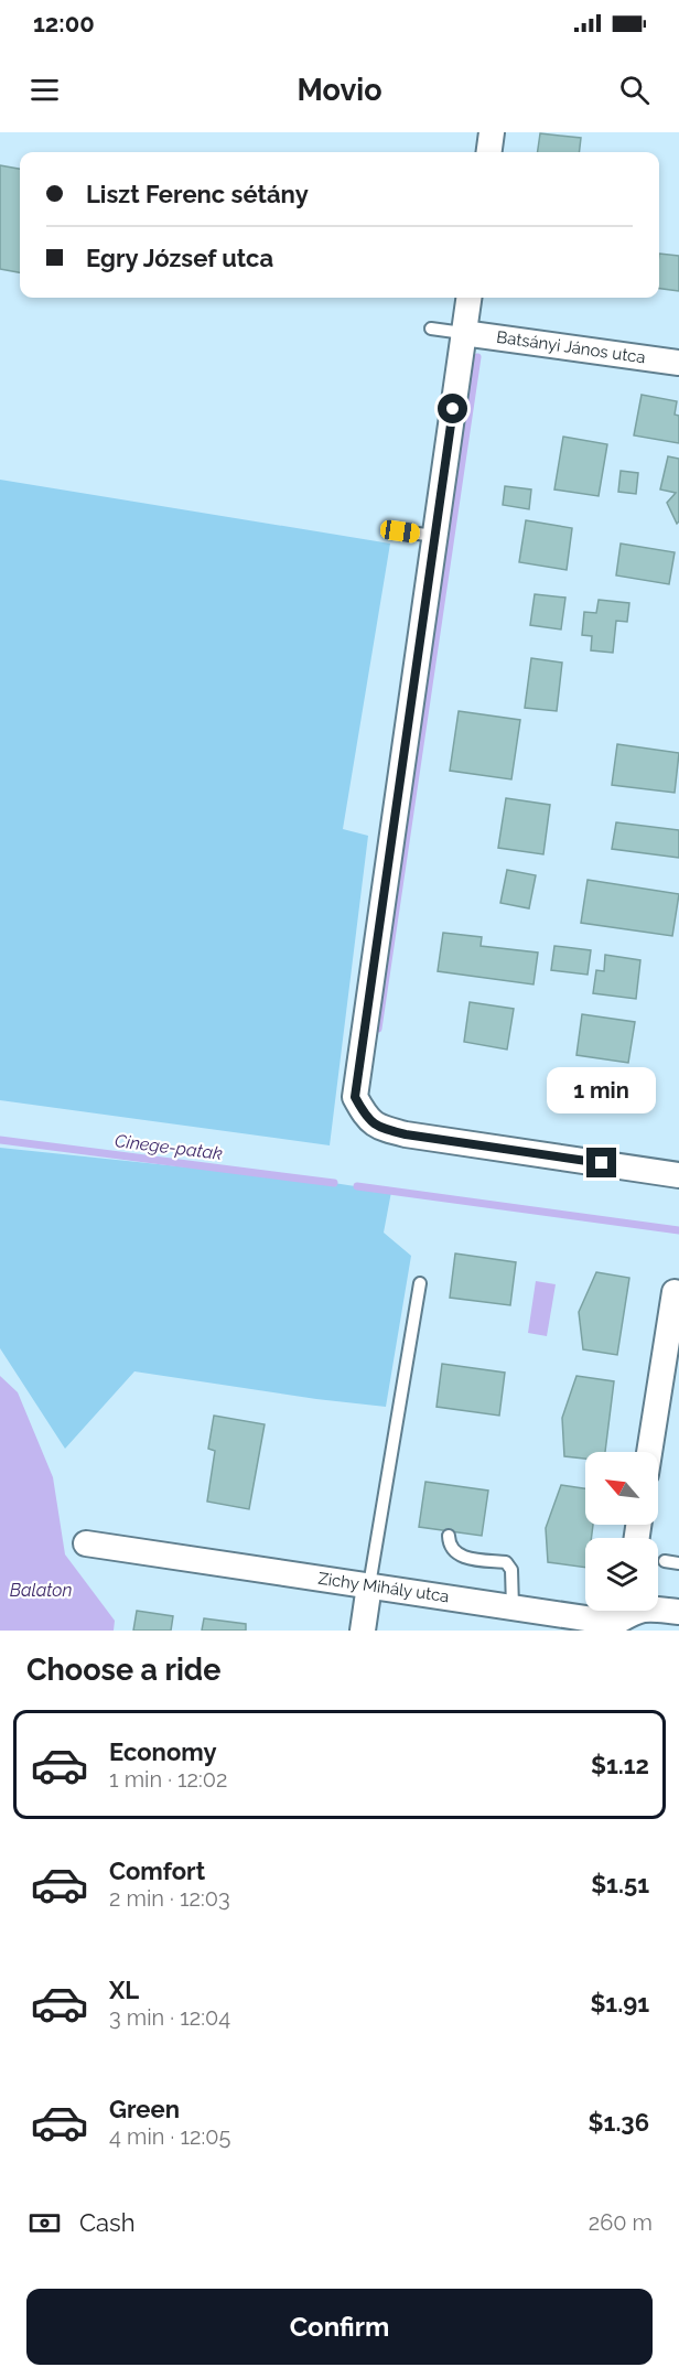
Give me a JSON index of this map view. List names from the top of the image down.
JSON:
{
  "streets": {
    "street": ["Batsányi János utca", "Zichy Mihály utca"]
  },
  "water": ["Cinege-patak", "Balaton"],
  "north": "top left",
  "page": {
    "status": "12:00",
    "header": "Movio",
    "banner": ["Liszt Ferenc sétány", "Egry József utca"],
    "bubble": "1 min",
    "heading": "Choose a ride",
    "list": [
      {
        "name": "Economy",
        "note": "1 min · 12:02",
        "value": "$1.12"
      },
      {
        "name": "Comfort",
        "note": "2 min · 12:03",
        "value": "$1.51"
      },
      {
        "name": "XL",
        "note": "3 min · 12:04",
        "value": "$1.91"
      },
      {
        "name": "Green",
        "note": "4 min · 12:05",
        "value": "$1.36"
      }
    ],
    "pay": ["Cash", "260 m"],
    "buttons": "Confirm"
  }
}
